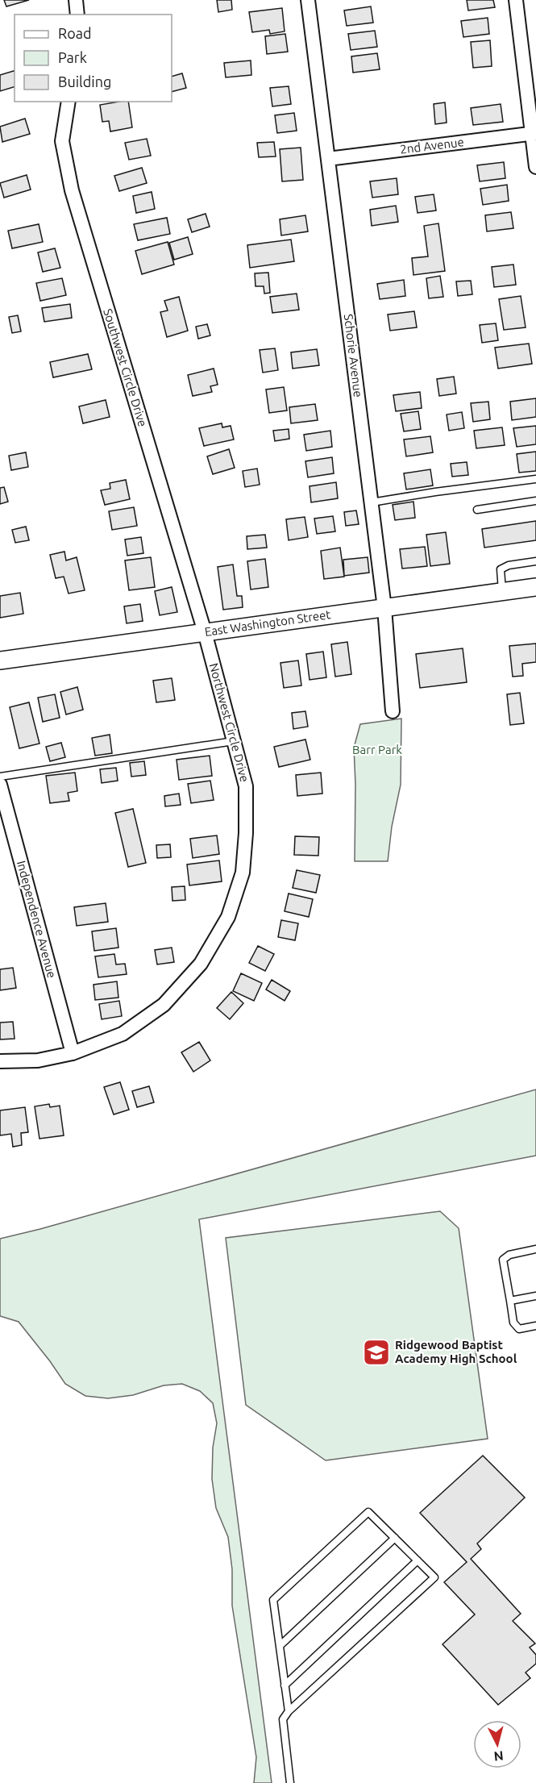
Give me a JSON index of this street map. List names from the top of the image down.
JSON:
{
  "streets": {
    "street": [
      "2nd Avenue",
      "Schorie Avenue",
      "Southwest Circle Drive",
      "East Washington Street",
      "Northwest Circle Drive",
      "Independence Avenue"
    ]
  },
  "crossings": [
    ["2nd Avenue", "Schorie Avenue"],
    ["Schorie Avenue", "East Washington Street"],
    ["Southwest Circle Drive", "East Washington Street"],
    ["Southwest Circle Drive", "Northwest Circle Drive"],
    ["East Washington Street", "Northwest Circle Drive"],
    ["Northwest Circle Drive", "Independence Avenue"]
  ],
  "parks": ["Barr Park"],
  "places": {
    "school or university": ["Ridgewood Baptist Academy High School"]
  },
  "legend": ["Road", "Park", "Building"],
  "north": "bottom"
}
